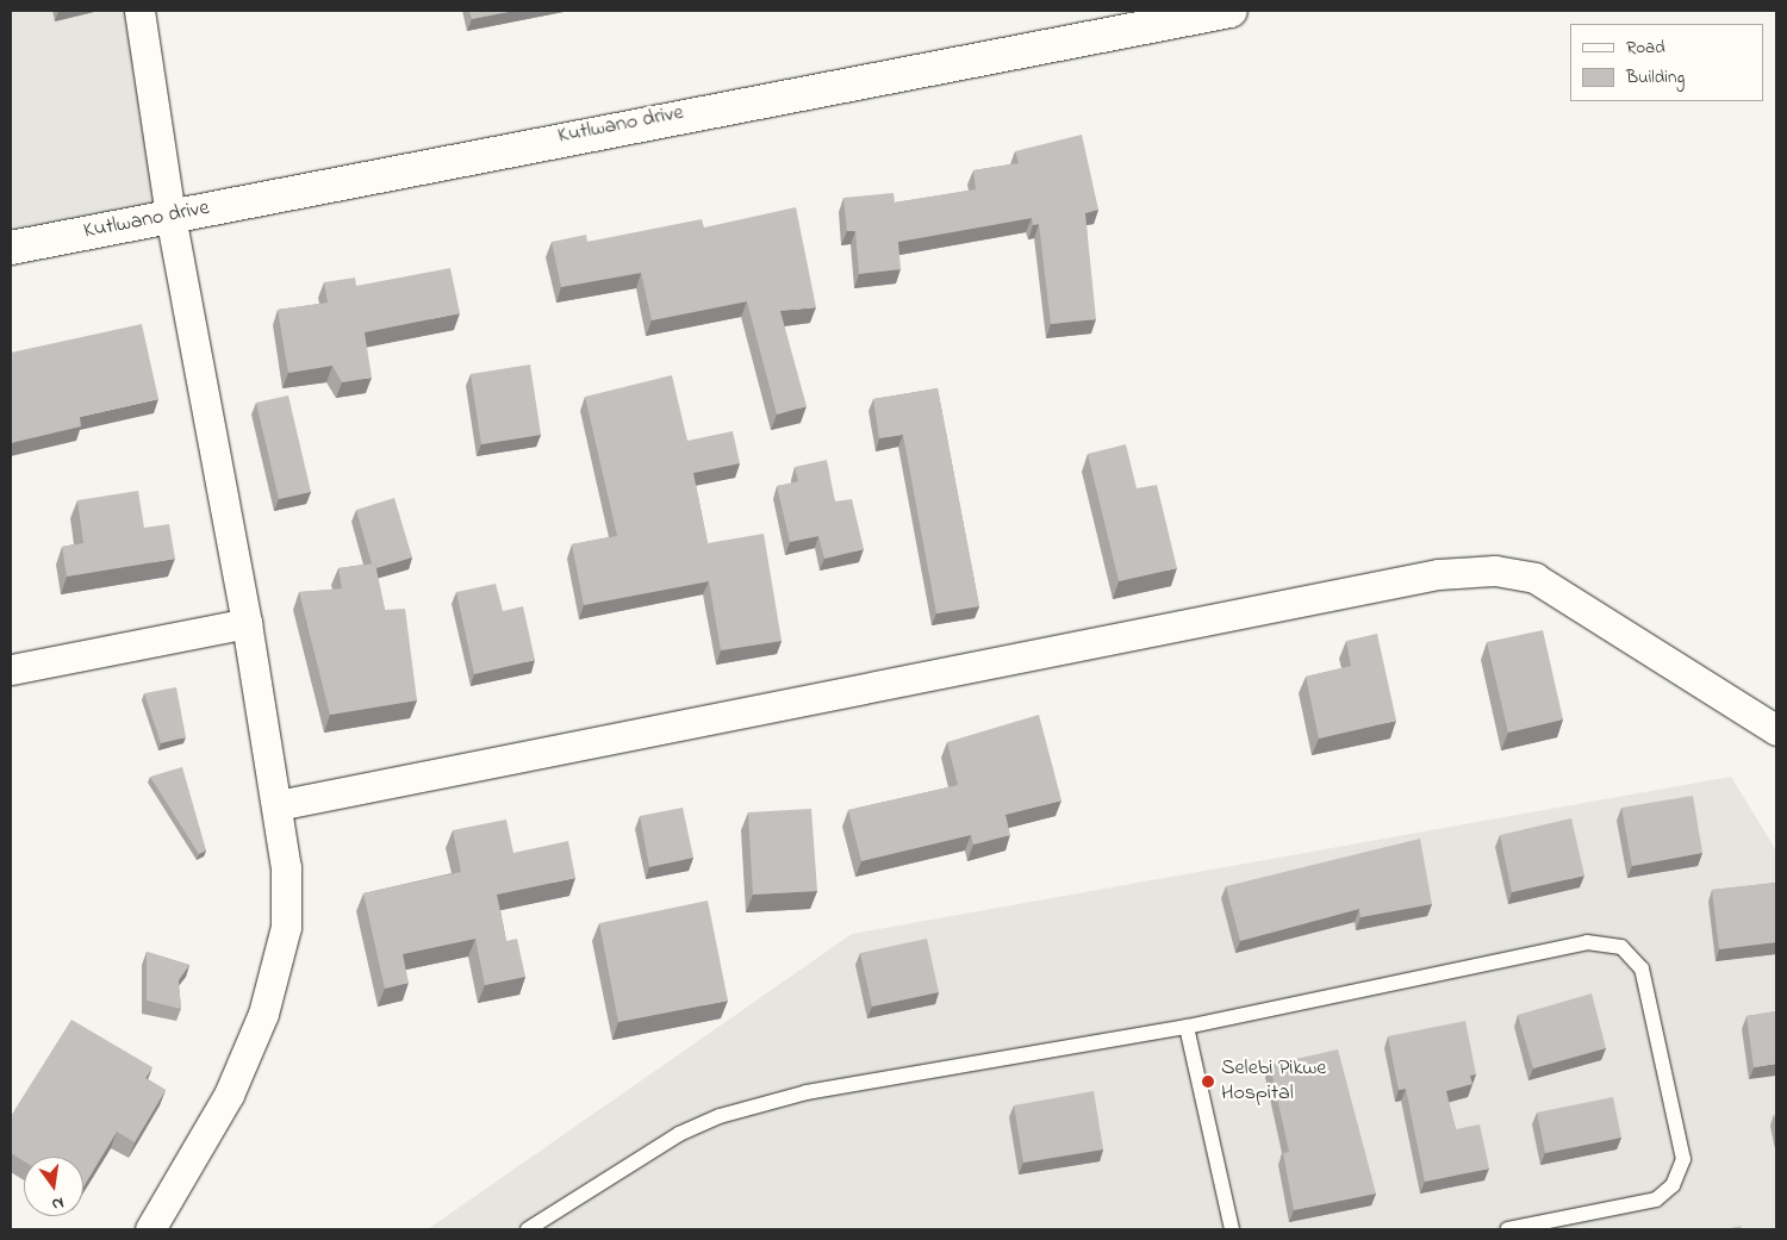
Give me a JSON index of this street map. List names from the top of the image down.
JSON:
{
  "streets": {
    "street": ["Kutlwano drive"]
  },
  "places": ["Selebi Pikwe Hospital"],
  "legend": ["Road", "Building"],
  "north": "bottom"
}
